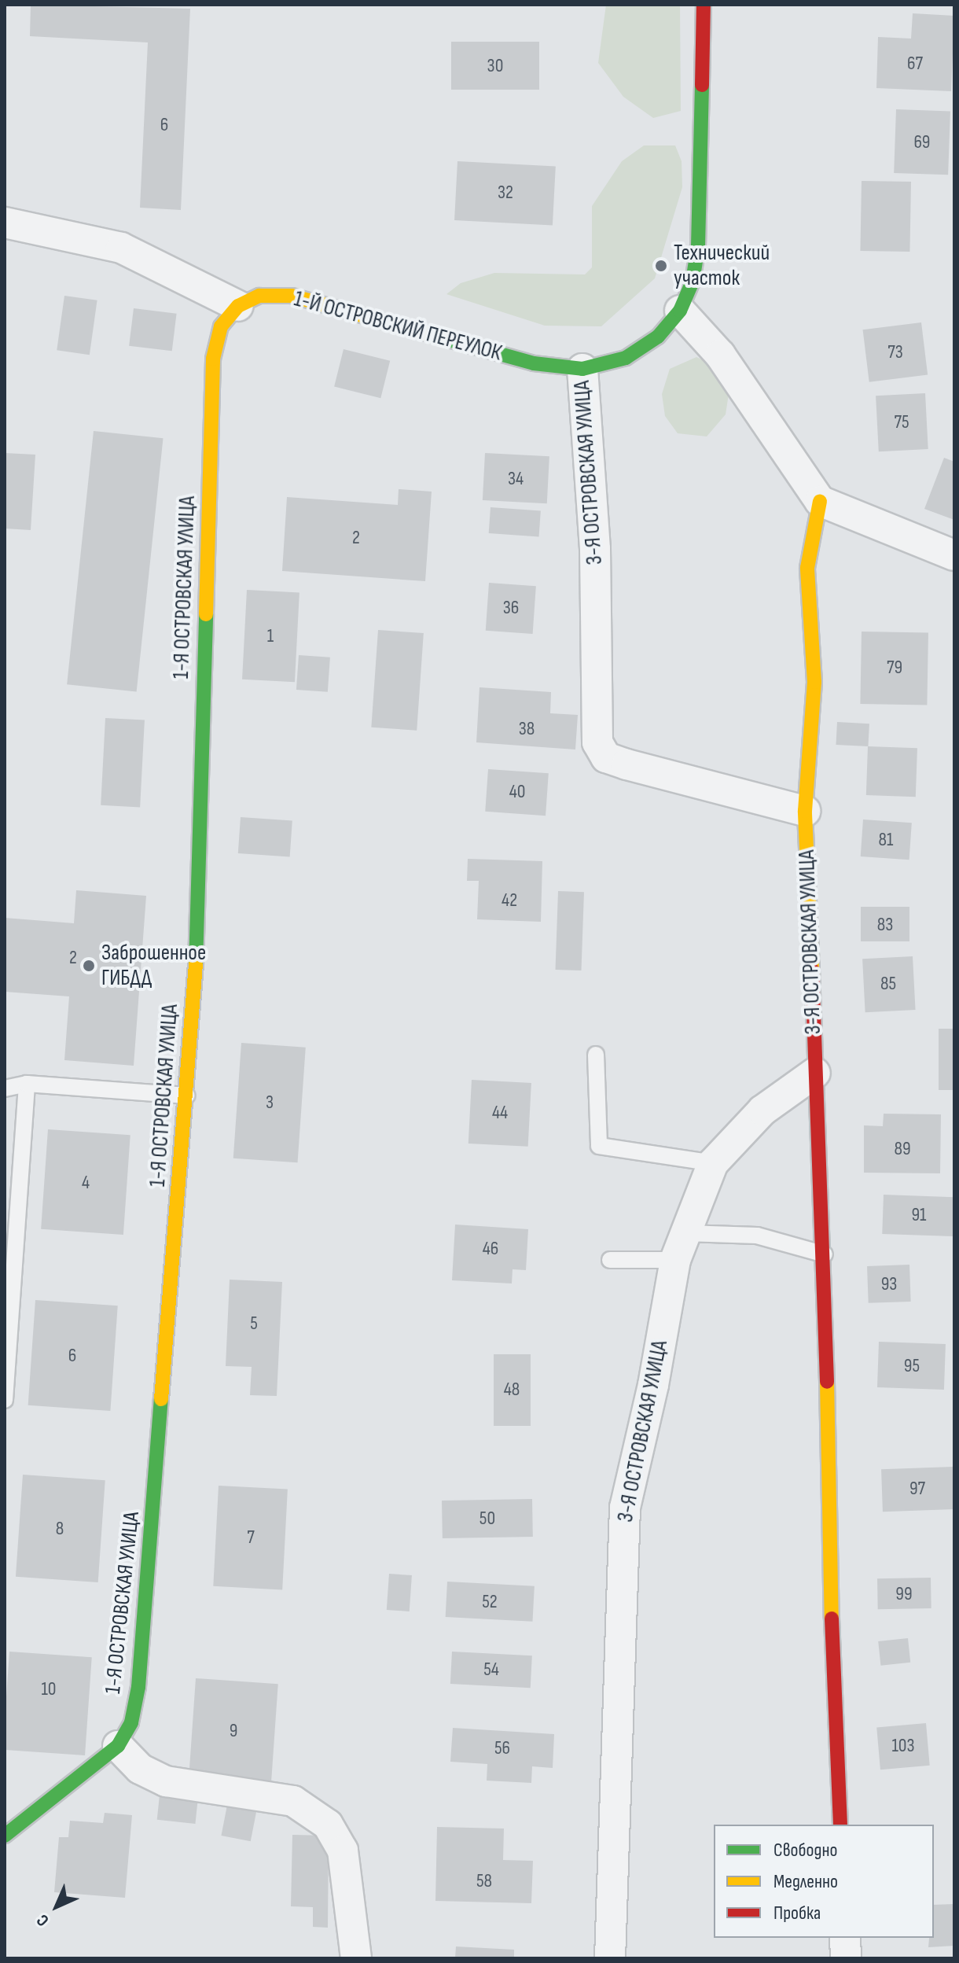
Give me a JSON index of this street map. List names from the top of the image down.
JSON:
{
  "streets": {
    "street": ["1-Й ОСТРОВСКИЙ ПЕРЕУЛОК", "3-Я ОСТРОВСКАЯ УЛИЦА", "1-Я ОСТРОВСКАЯ УЛИЦА"]
  },
  "crossings": [
    ["1-Й ОСТРОВСКИЙ ПЕРЕУЛОК", "3-Я ОСТРОВСКАЯ УЛИЦА"],
    ["1-Й ОСТРОВСКИЙ ПЕРЕУЛОК", "1-Я ОСТРОВСКАЯ УЛИЦА"]
  ],
  "places": ["Технический участок", "Заброшенное ГИБДД"],
  "house_numbers": [
    "67",
    "30",
    "6",
    "69",
    "32",
    "73",
    "75",
    "34",
    "2",
    "36",
    "1",
    "79",
    "38",
    "40",
    "81",
    "42",
    "83",
    "2",
    "85",
    "3",
    "44",
    "89",
    "4",
    "91",
    "46",
    "93",
    "5",
    "6",
    "95",
    "48",
    "97",
    "50",
    "8",
    "7",
    "99",
    "52",
    "54",
    "10",
    "9",
    "103",
    "56",
    "58"
  ],
  "legend": ["Свободно", "Медленно", "Пробка"],
  "north": "bottom left"
}
